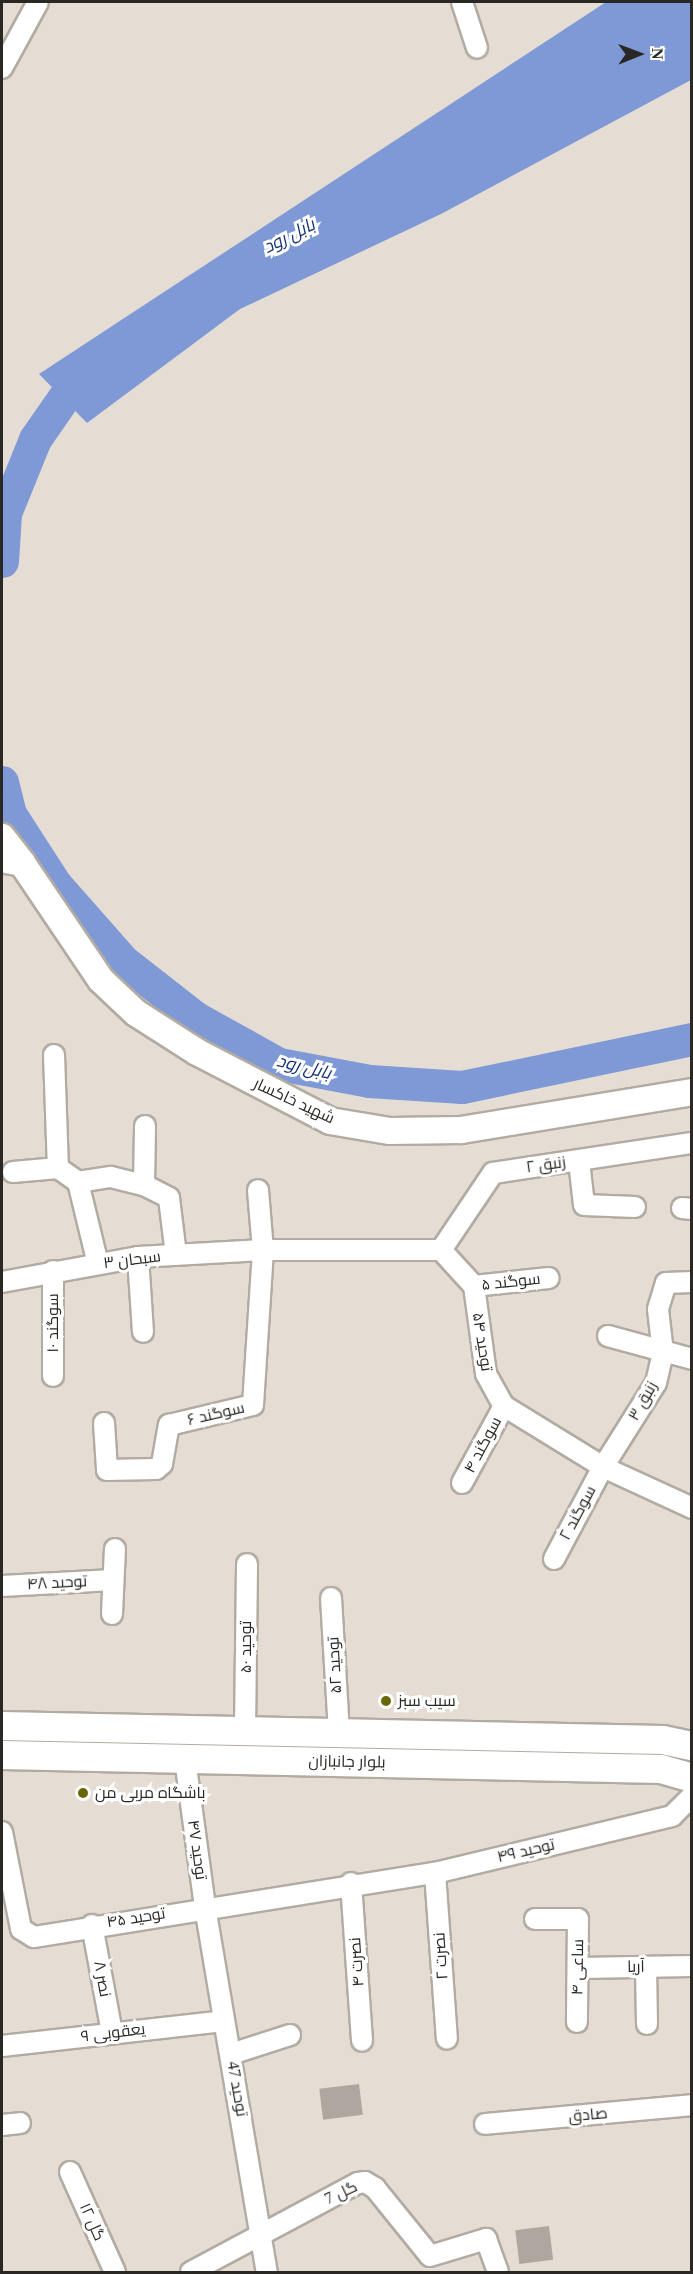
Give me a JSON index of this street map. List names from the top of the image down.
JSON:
{
  "streets": {
    "highway": ["بلوار جانبازان"],
    "main road": ["شهید خاکسار"],
    "street": [
      "زنبق ۲",
      "سبحان ۳",
      "سوگند ۵",
      "سوگند ۱۰",
      "توحید ۵۴",
      "زنبق ۳",
      "سوگند ۶",
      "سوگند ۴",
      "سوگند ۲",
      "توحید ۴۸",
      "توحید ۵۰",
      "توحید ۵۲",
      "توحید ۴۷",
      "توحید ۴۹",
      "توحید ۴۵",
      "نصرت ۲",
      "نصرت ۴",
      "ساعی ۴",
      "آریا",
      "نصر ۸",
      "یعقوبی ۹",
      "توحید 47",
      "صادق",
      "گل 7",
      "گل ۱۲"
    ]
  },
  "crossings": [
    ["سبحان ۳", "سوگند ۱۰"],
    ["سبحان ۳", "سوگند ۶"],
    ["سوگند ۵", "توحید ۵۴"],
    ["توحید ۵۴", "زنبق ۳"],
    ["توحید ۵۴", "سوگند ۴"],
    ["توحید ۵۴", "سوگند ۲"],
    ["زنبق ۳", "سوگند ۲"],
    ["توحید ۵۰", "بلوار جانبازان"],
    ["توحید ۵۲", "بلوار جانبازان"],
    ["بلوار جانبازان", "توحید ۴۷"],
    ["توحید ۴۷", "توحید ۴۵"],
    ["توحید ۴۷", "توحید 47"],
    ["توحید ۴۹", "توحید ۴۵"],
    ["توحید ۴۹", "نصرت ۲"],
    ["توحید ۴۹", "نصرت ۴"],
    ["توحید ۴۵", "نصرت ۴"],
    ["توحید ۴۵", "نصر ۸"],
    ["توحید ۴۵", "توحید 47"],
    ["ساعی ۴", "آریا"],
    ["نصر ۸", "یعقوبی ۹"],
    ["یعقوبی ۹", "توحید 47"],
    ["توحید 47", "گل 7"]
  ],
  "water": ["بابل رود"],
  "places": ["سیب سبز", "باشگاه مربی من"],
  "north": "right"
}
